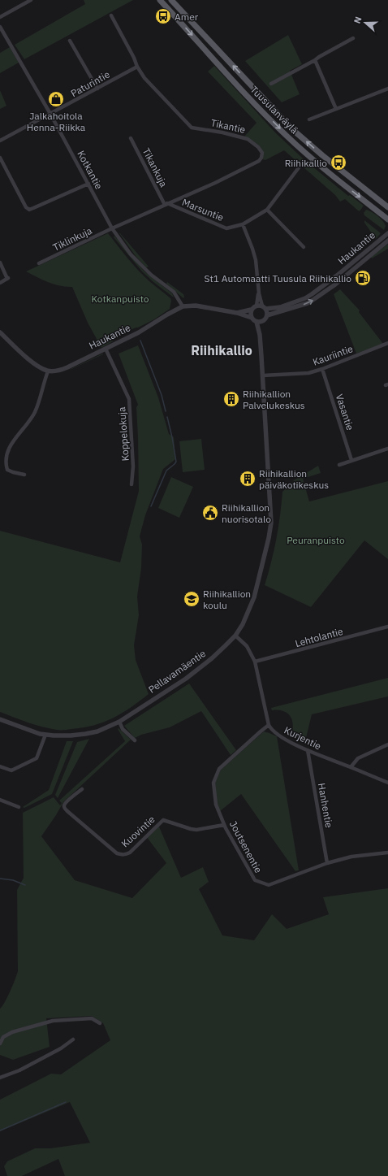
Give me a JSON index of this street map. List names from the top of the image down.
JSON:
{
  "streets": {
    "main road": ["Tuusulanväylä"],
    "street": [
      "Paturintie",
      "Tikantie",
      "Tikankuja",
      "Kotkantie",
      "Marsuntie",
      "Tiklinkuja",
      "Haukantie",
      "Kauriintie",
      "Vasantie",
      "Koppelokuja",
      "Lehtolantie",
      "Pellavamäentie",
      "Kurjentie",
      "Hanhentie",
      "Kuovintie",
      "Joutsenentie"
    ]
  },
  "crossings": [
    ["Paturintie", "Tikantie"],
    ["Paturintie", "Kotkantie"],
    ["Tikantie", "Tikankuja"],
    ["Tikantie", "Kotkantie"],
    ["Tikantie", "Marsuntie"],
    ["Tikantie", "Tiklinkuja"],
    ["Tikankuja", "Marsuntie"],
    ["Kotkantie", "Tiklinkuja"],
    ["Kotkantie", "Haukantie"],
    ["Haukantie", "Koppelokuja"],
    ["Haukantie", "Pellavamäentie"],
    ["Kauriintie", "Vasantie"],
    ["Kauriintie", "Pellavamäentie"],
    ["Kurjentie", "Hanhentie"],
    ["Kurjentie", "Joutsenentie"],
    ["Hanhentie", "Joutsenentie"],
    ["Kuovintie", "Joutsenentie"]
  ],
  "districts": ["Riihikallio"],
  "parks": ["Kotkanpuisto", "Peuranpuisto"],
  "places": {
    "bus stop": ["Amer", "Riihikallio"],
    "shop": ["Jalkahoitola Henna-Riikka"],
    "fuel station": ["St1 Automaatti Tuusula Riihikallio"],
    "building": ["Riihikallion Palvelukeskus", "Riihikallion päiväkotikeskus"],
    "public building": ["Riihikallion nuorisotalo"],
    "school or university": ["Riihikallion koulu"]
  },
  "north": "left"
}
